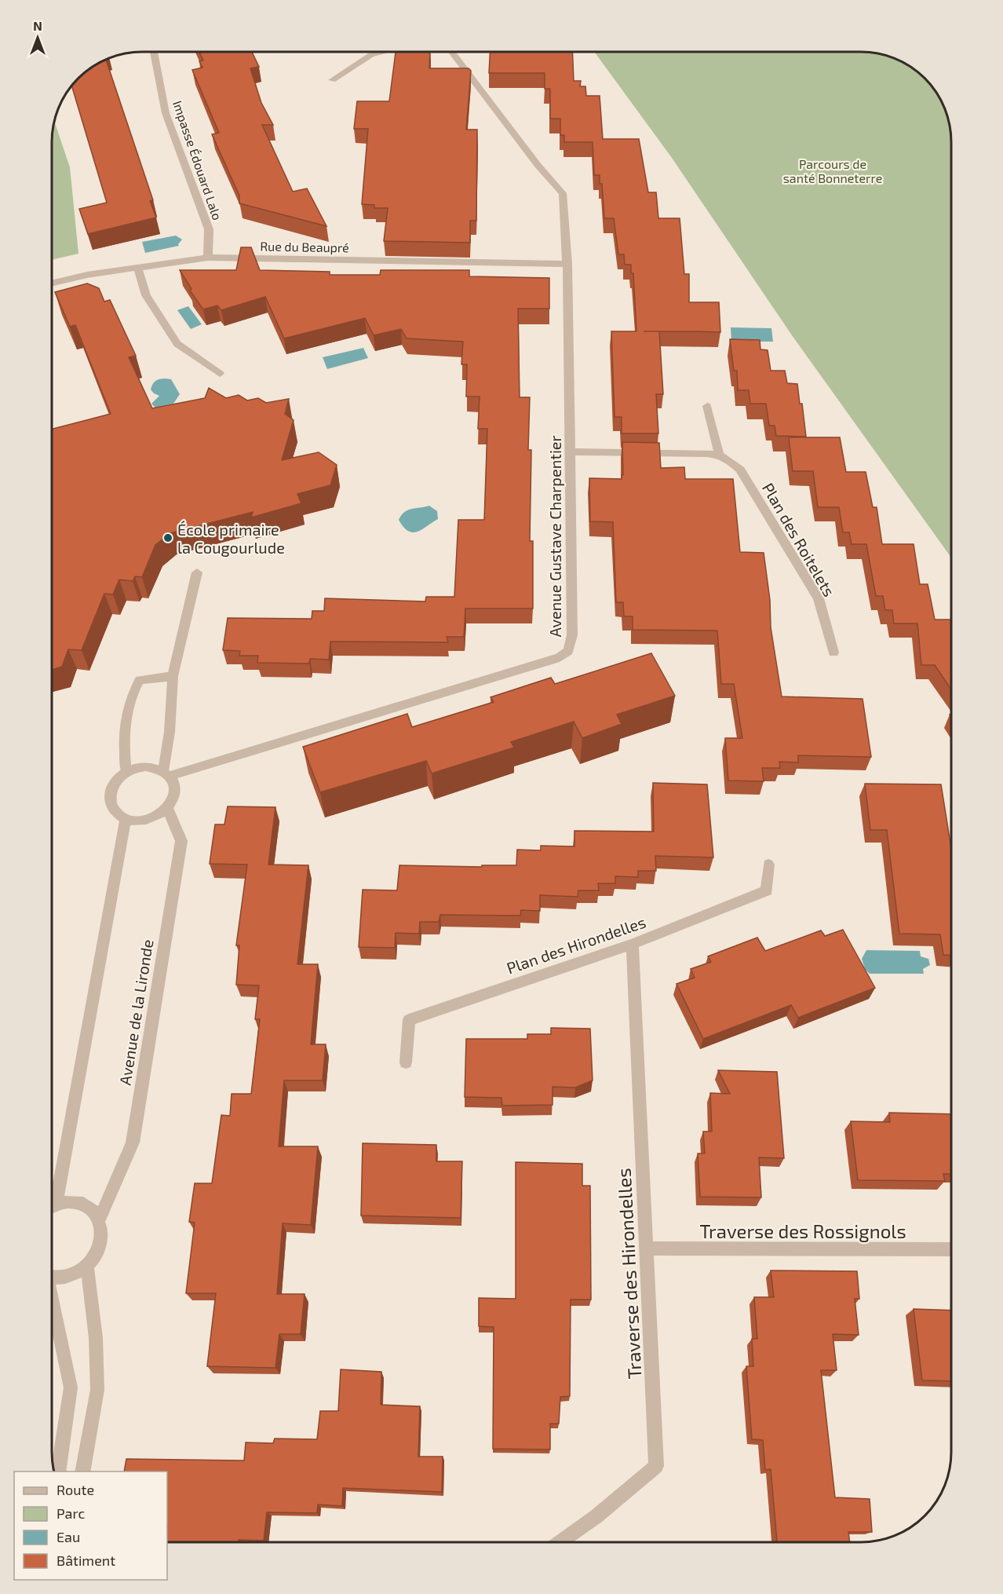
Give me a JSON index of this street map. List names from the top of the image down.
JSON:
{
  "streets": {
    "street": [
      "Impasse Édouard Lalo",
      "Rue du Beaupré",
      "Avenue Gustave Charpentier",
      "Plan des Roitelets",
      "Plan des Hirondelles",
      "Avenue de la Lironde",
      "Traverse des Rossignols",
      "Traverse des Hirondelles"
    ]
  },
  "crossings": [
    ["Impasse Édouard Lalo", "Rue du Beaupré"],
    ["Rue du Beaupré", "Avenue Gustave Charpentier"],
    ["Avenue Gustave Charpentier", "Avenue de la Lironde"],
    ["Plan des Hirondelles", "Traverse des Hirondelles"],
    ["Traverse des Rossignols", "Traverse des Hirondelles"]
  ],
  "parks": ["Parcours de santé Bonneterre"],
  "places": ["École primaire la Cougourlude"],
  "legend": [
    "Route",
    "Parc",
    "Eau",
    "Bâtiment"
  ],
  "north": "top"
}
